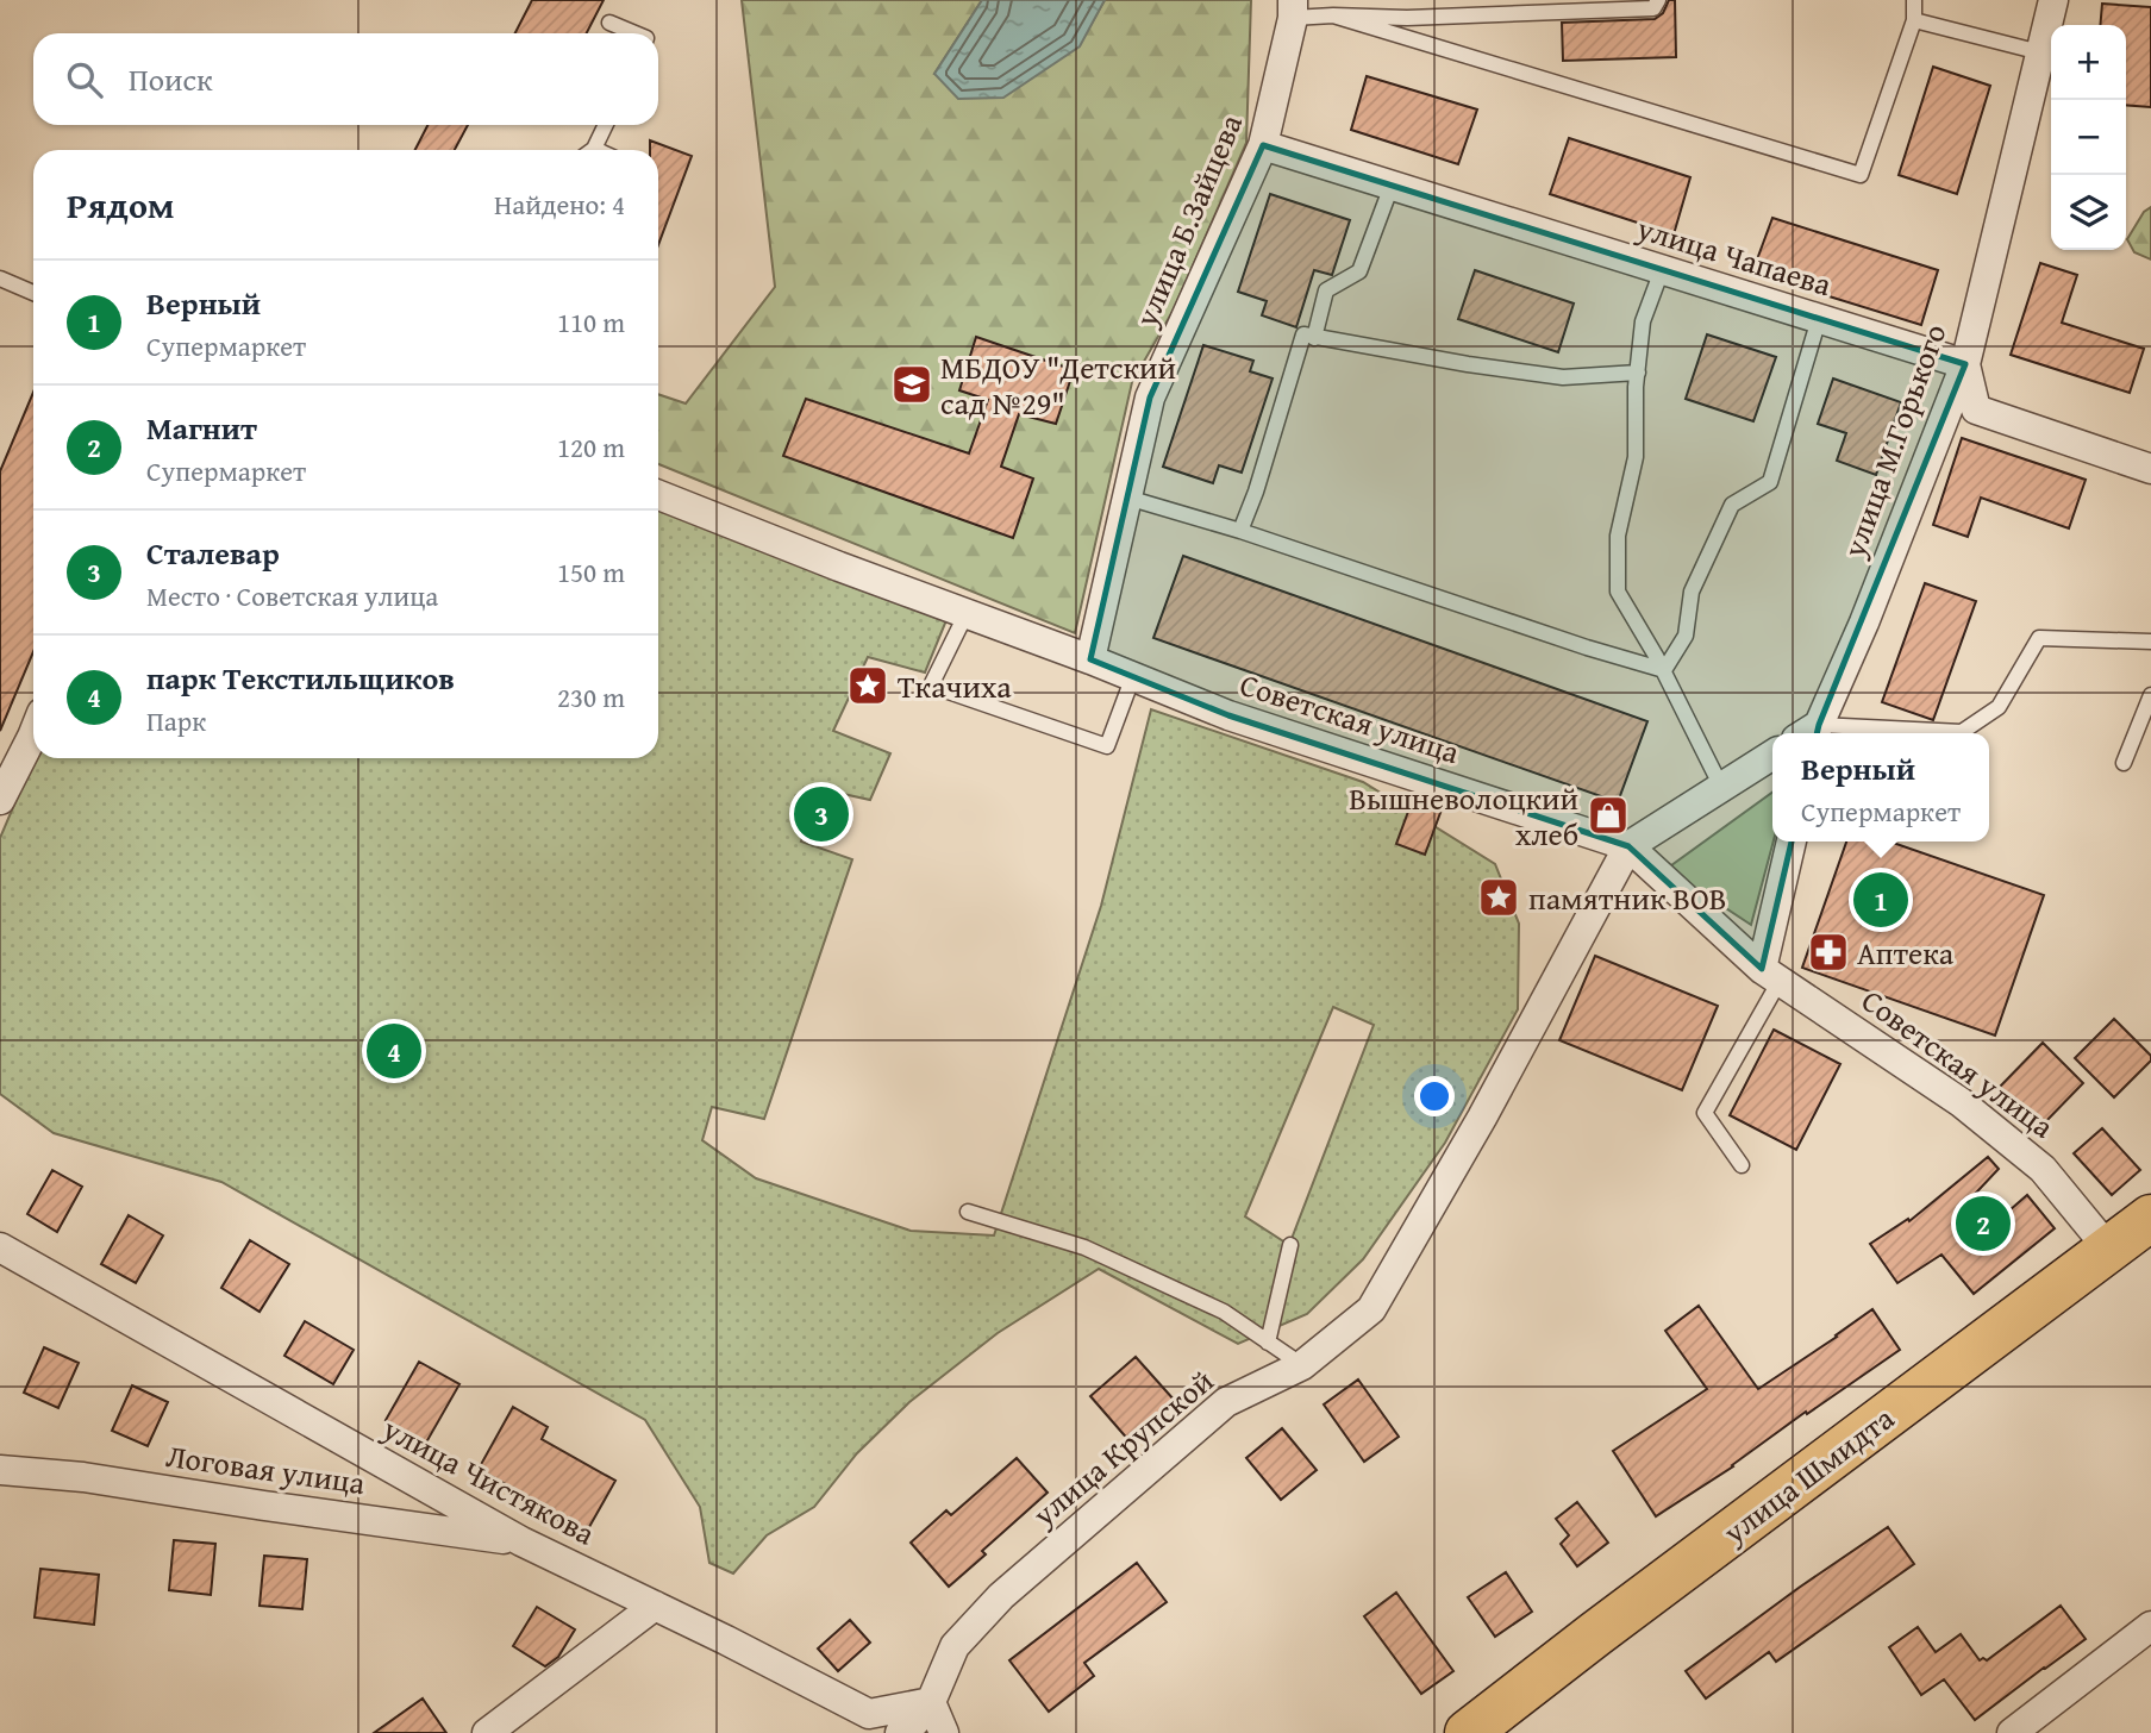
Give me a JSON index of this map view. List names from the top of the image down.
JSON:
{
  "streets": {
    "main road": ["улица Шмидта"],
    "street": [
      "улица Б.Зайцева",
      "улица Чапаева",
      "улица М.Горького",
      "Советская улица",
      "улица Крупской",
      "Логовая улица",
      "улица Чистякова"
    ]
  },
  "crossings": [
    ["улица Б.Зайцева", "улица Чапаева"],
    ["улица Б.Зайцева", "Советская улица"],
    ["улица Чапаева", "улица М.Горького"],
    ["Советская улица", "улица Крупской"],
    ["Советская улица", "улица Шмидта"],
    ["улица Крупской", "улица Чистякова"],
    ["Логовая улица", "улица Чистякова"]
  ],
  "places": {
    "school or university": ["МБДОУ \"Детский сад №29\""],
    "place": ["Ткачиха", "памятник ВОВ"],
    "shop": ["Вышневолоцкий хлеб"],
    "pharmacy": ["Аптека"]
  },
  "page": {
    "map_buttons": ["+", "−"],
    "search": "Поиск",
    "heading": ["Рядом", "Найдено: 4"],
    "list": [
      {
        "mark": "1",
        "name": "Верный",
        "note": "Супермаркет",
        "value": "110 m"
      },
      {
        "mark": "2",
        "name": "Магнит",
        "note": "Супермаркет",
        "value": "120 m"
      },
      {
        "mark": "3",
        "name": "Сталевар",
        "note": "Место · Советская улица",
        "value": "150 m"
      },
      {
        "mark": "4",
        "name": "парк Текстильщиков",
        "note": "Парк",
        "value": "230 m"
      }
    ],
    "popup": ["Верный", "Супермаркет"],
    "pins": [
      "3",
      "1",
      "4",
      "2"
    ]
  }
}
